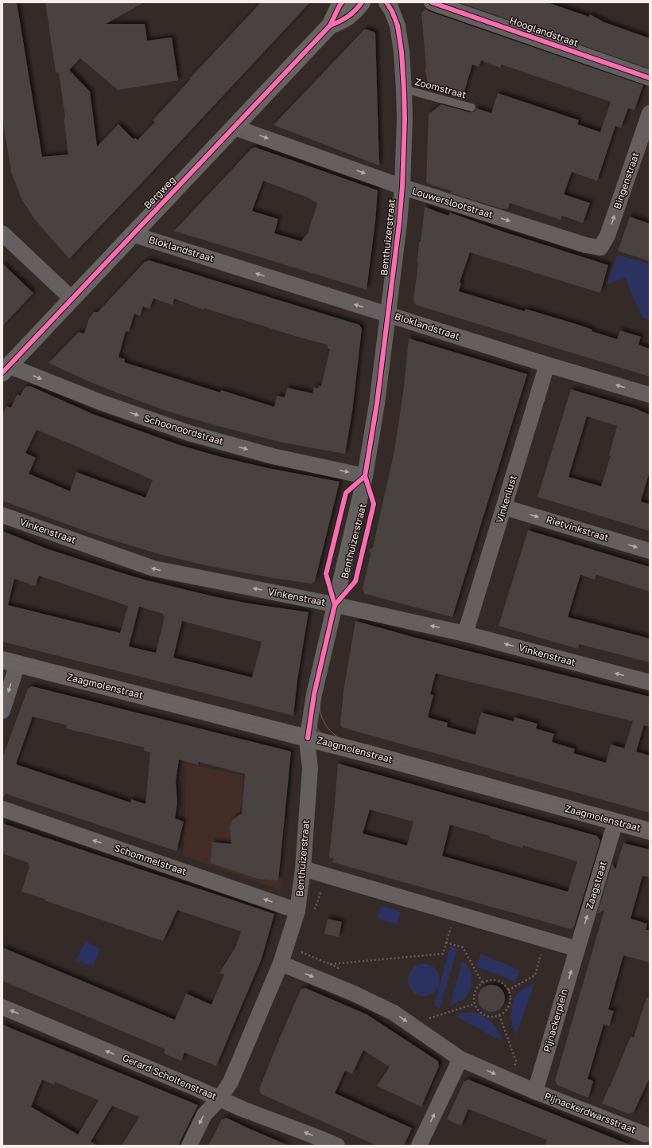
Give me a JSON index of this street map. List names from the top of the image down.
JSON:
{
  "streets": {
    "street": [
      "Hooglandstraat",
      "Bingenstraat",
      "Bergweg",
      "Louwerslootstraat",
      "Benthuizerstraat",
      "Bloklandstraat",
      "Schoonoordstraat",
      "Vinkenlust",
      "Rietvinkstraat",
      "Vinkenstraat",
      "Zaagmolenstraat",
      "Schommelstraat",
      "Zaagstraat",
      "Pijnackerplein",
      "Gerard Scholtenstraat",
      "Pijnackerdwarsstraat"
    ],
    "lane": ["Zoomstraat"]
  },
  "crossings": [
    ["Zoomstraat", "Benthuizerstraat"],
    ["Bingenstraat", "Louwerslootstraat"],
    ["Bergweg", "Louwerslootstraat"],
    ["Bergweg", "Bloklandstraat"],
    ["Bergweg", "Schoonoordstraat"],
    ["Louwerslootstraat", "Benthuizerstraat"],
    ["Benthuizerstraat", "Bloklandstraat"],
    ["Benthuizerstraat", "Schoonoordstraat"],
    ["Benthuizerstraat", "Vinkenstraat"],
    ["Benthuizerstraat", "Zaagmolenstraat"],
    ["Benthuizerstraat", "Schommelstraat"],
    ["Benthuizerstraat", "Gerard Scholtenstraat"],
    ["Bloklandstraat", "Vinkenlust"],
    ["Vinkenlust", "Rietvinkstraat"],
    ["Vinkenlust", "Vinkenstraat"],
    ["Zaagmolenstraat", "Zaagstraat"],
    ["Zaagstraat", "Pijnackerplein"],
    ["Pijnackerplein", "Pijnackerdwarsstraat"]
  ],
  "one_way": [
    "Bingenstraat",
    "Louwerslootstraat",
    "Bloklandstraat",
    "Schoonoordstraat",
    "Rietvinkstraat",
    "Vinkenstraat",
    "Schommelstraat",
    "Zaagstraat",
    "Pijnackerplein",
    "Gerard Scholtenstraat"
  ]
}
